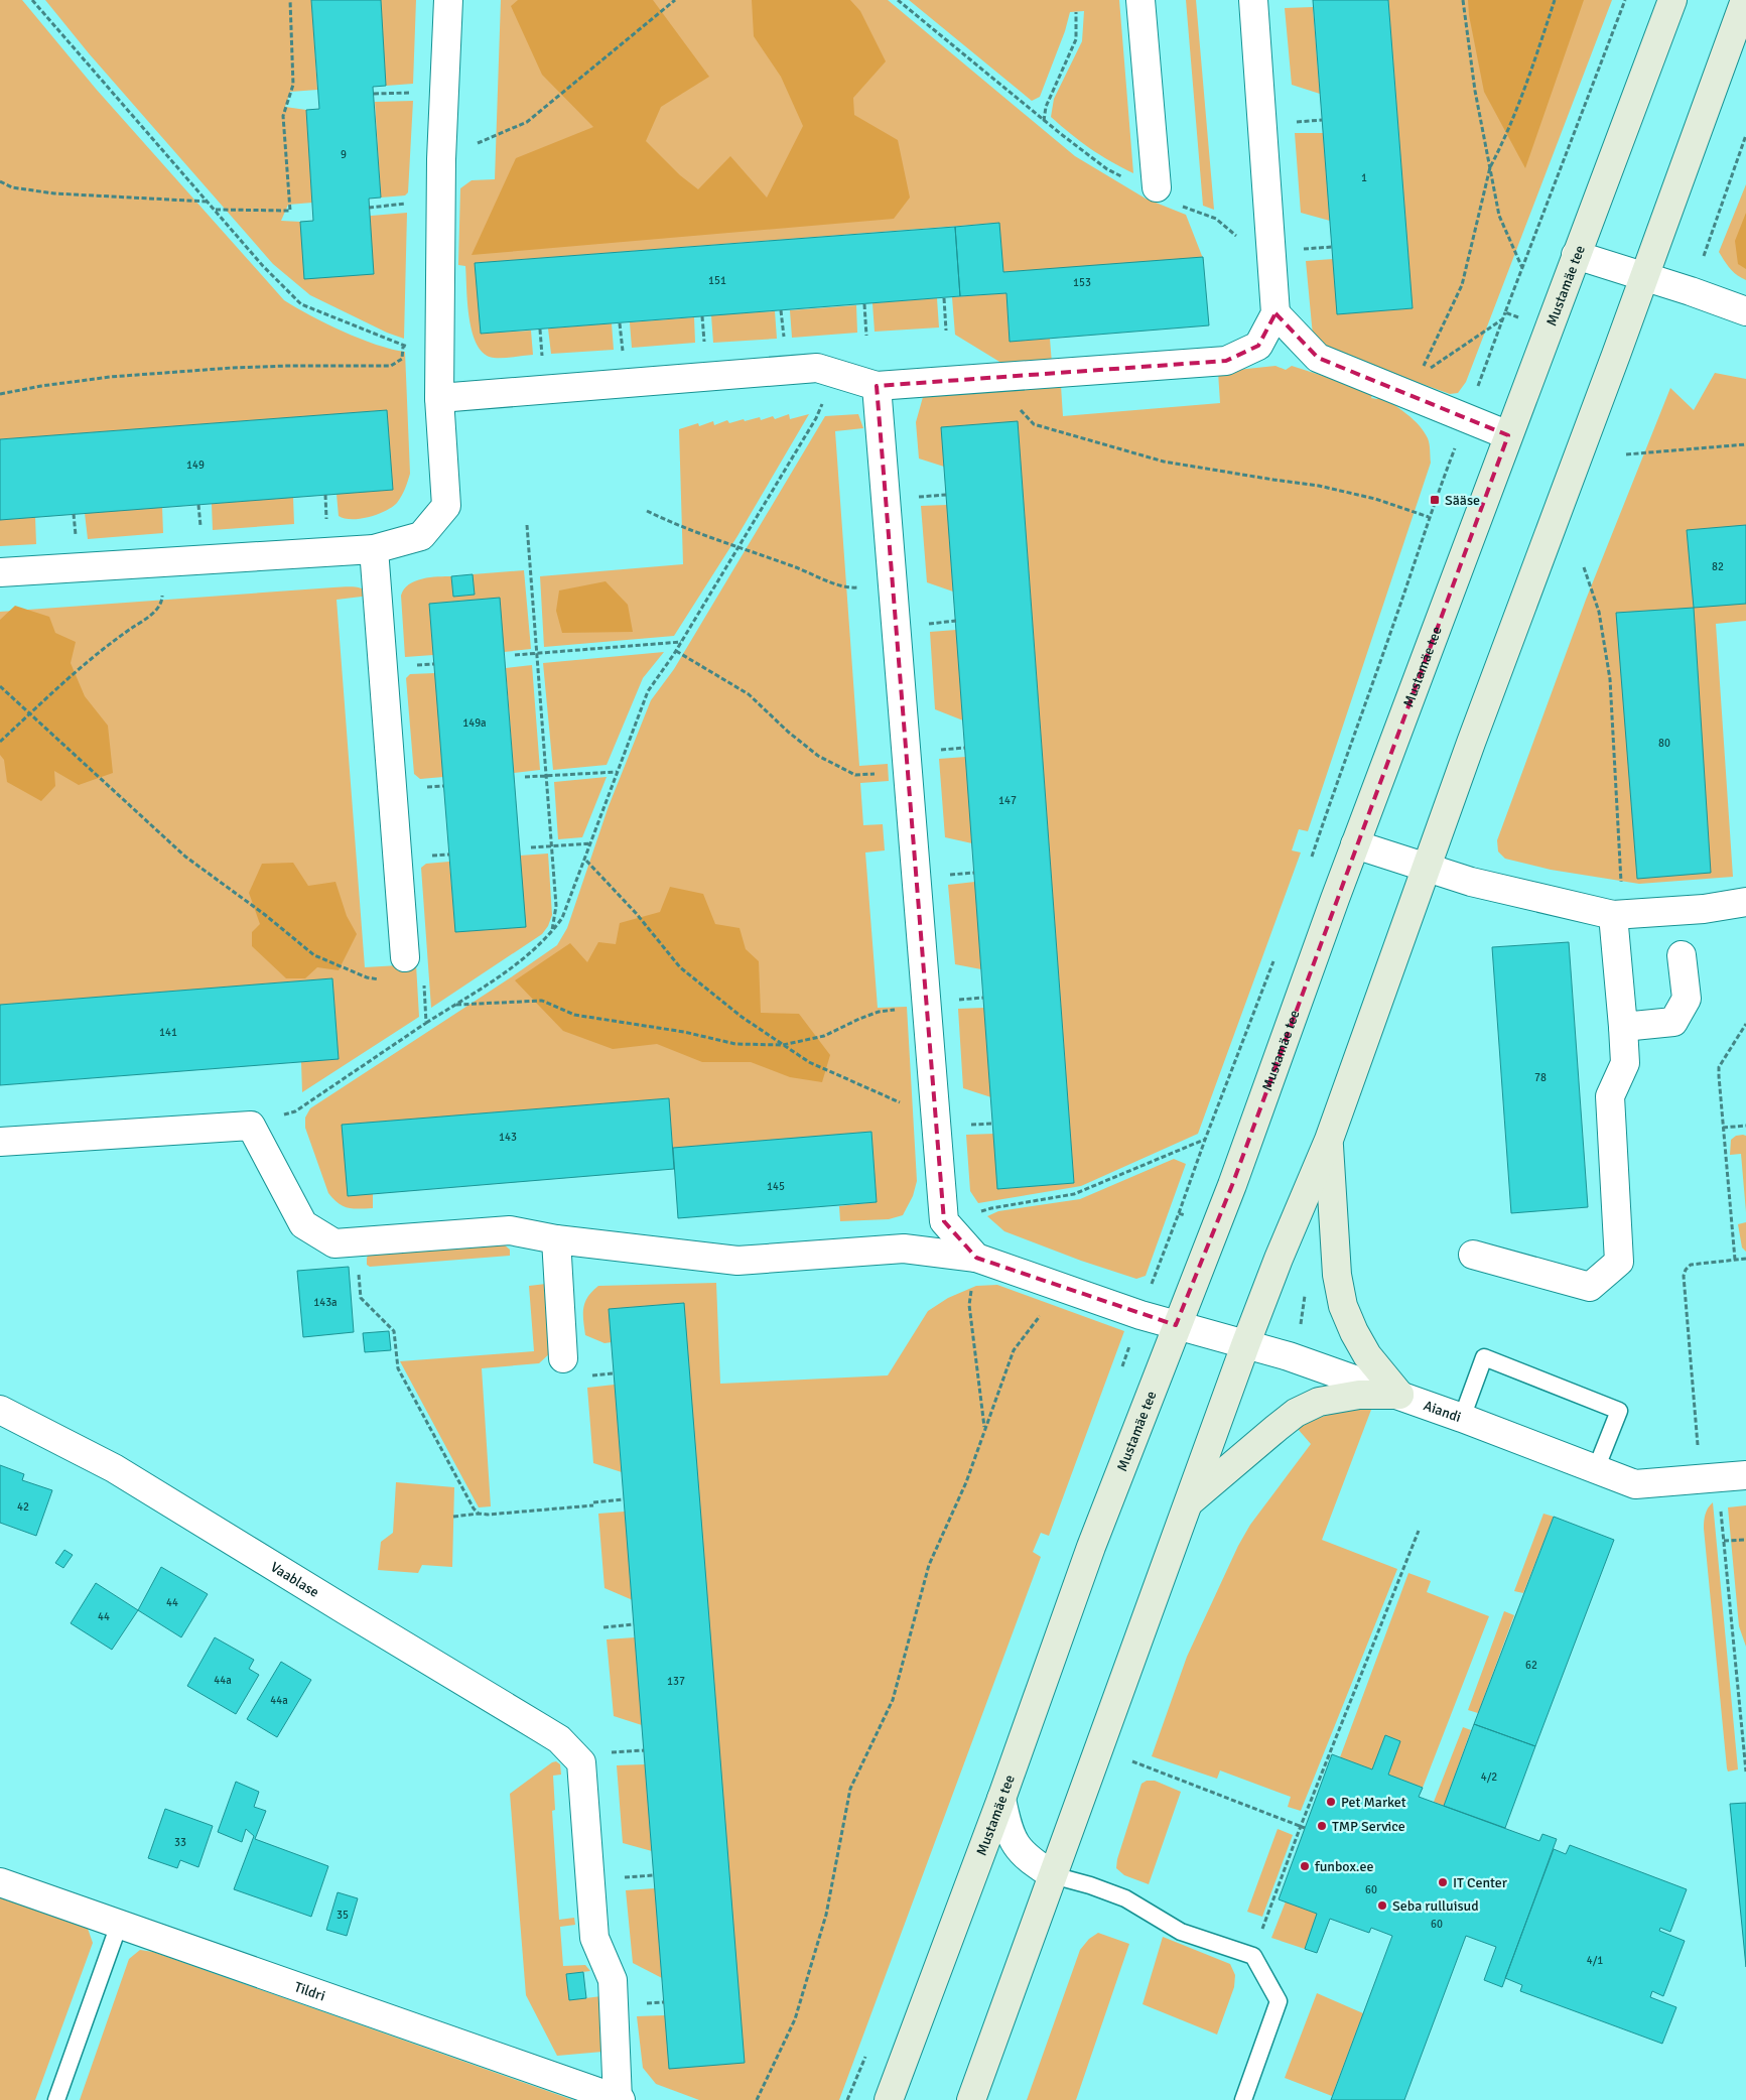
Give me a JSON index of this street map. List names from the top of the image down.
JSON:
{
  "streets": {
    "main road": ["Mustamäe tee"],
    "street": ["Aiandi", "Vaablase", "Tildri"]
  },
  "crossings": [
    ["Mustamäe tee", "Aiandi"],
    ["Vaablase", "Tildri"]
  ],
  "places": {
    "transit": ["Sääse"],
    "other": [
      "Pet Market",
      "TMP Service",
      "funbox.ee",
      "IT Center",
      "Seba rulluisud"
    ]
  },
  "house_numbers": [
    "9",
    "1",
    "151",
    "153",
    "149",
    "82",
    "149a",
    "80",
    "147",
    "141",
    "78",
    "143",
    "145",
    "143a",
    "42",
    "44",
    "44",
    "62",
    "44a",
    "137",
    "44a",
    "4/2",
    "33",
    "60",
    "35",
    "60",
    "4/1"
  ]
}
